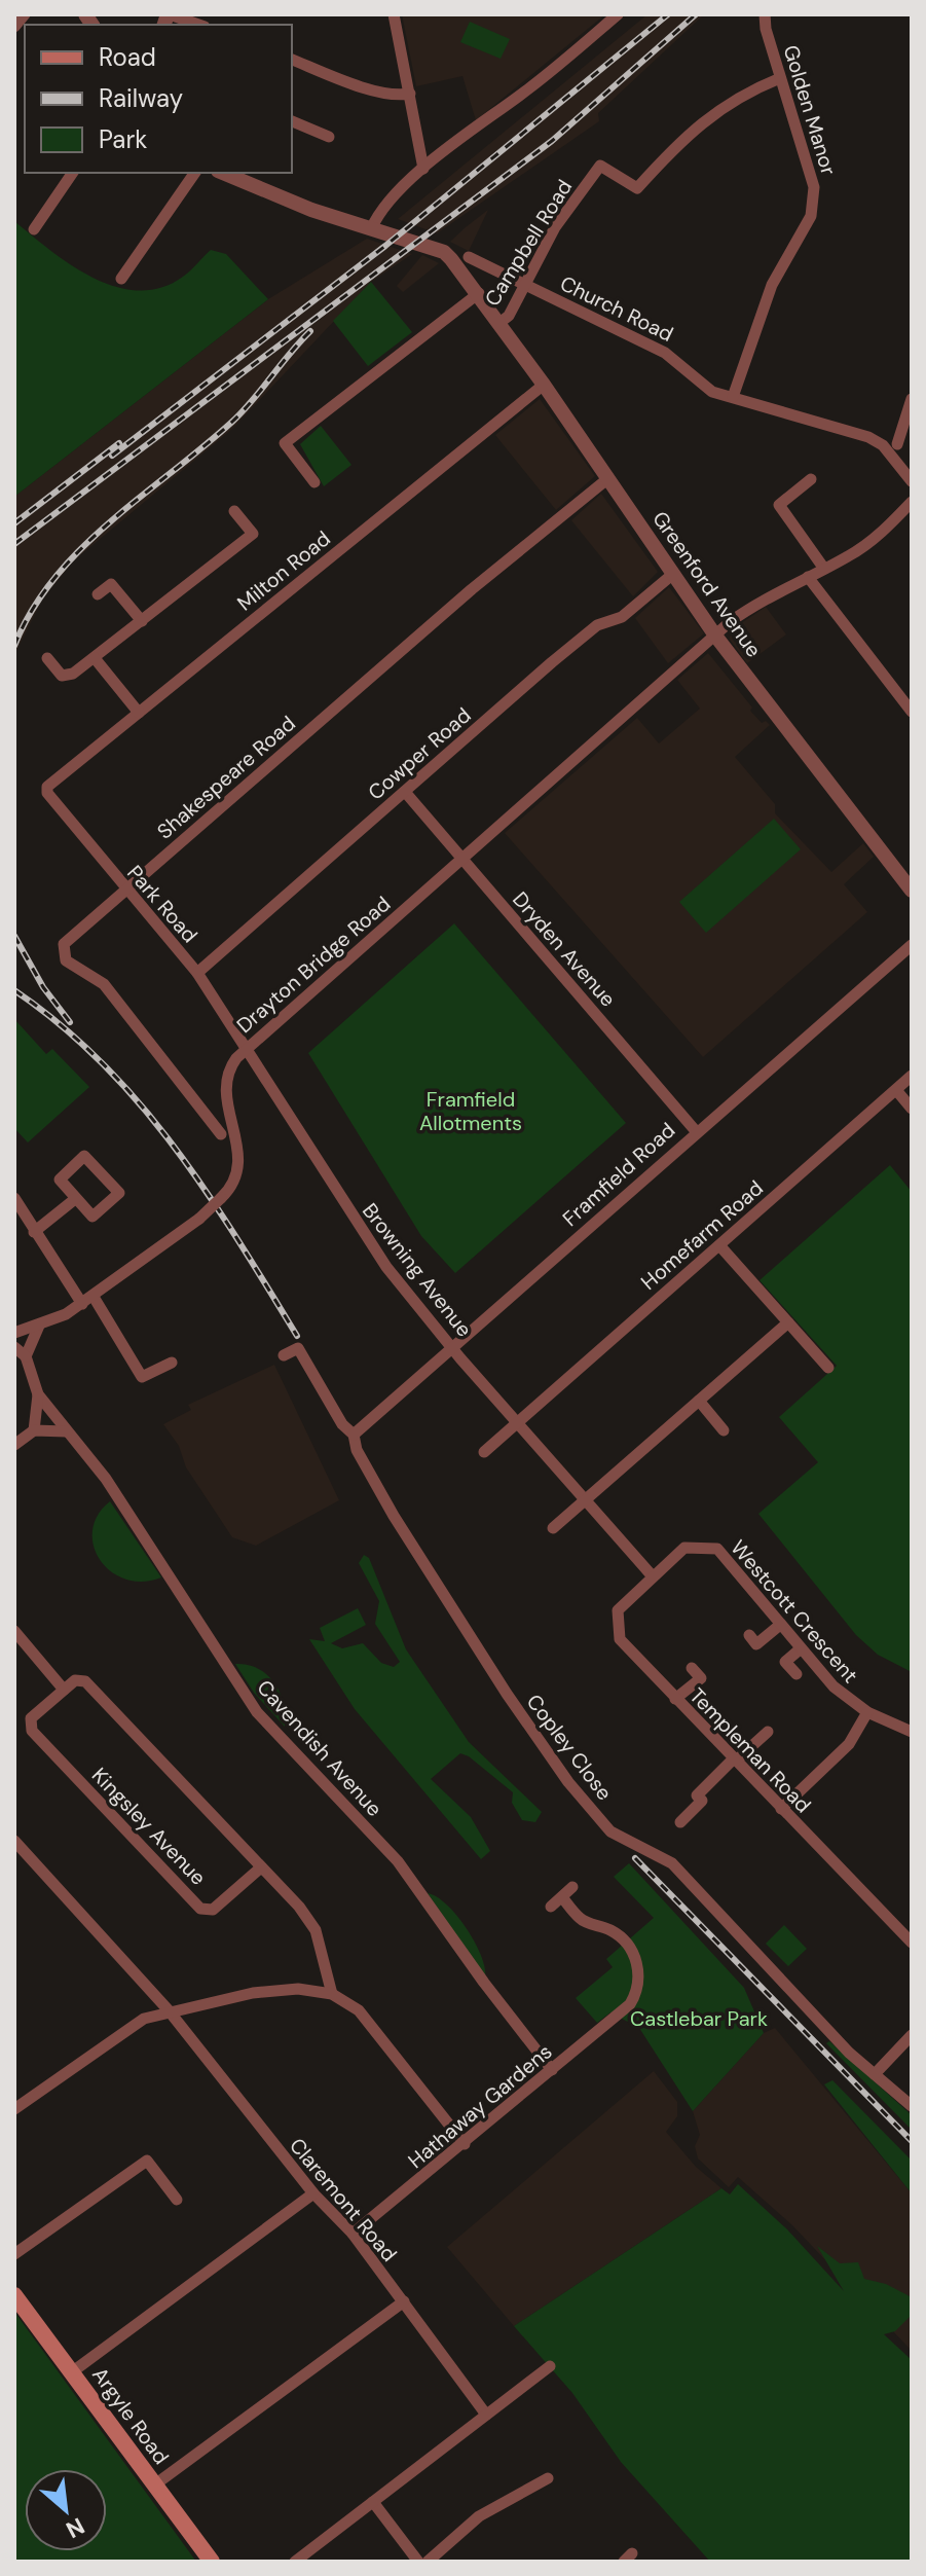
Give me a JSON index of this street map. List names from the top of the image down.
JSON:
{
  "streets": {
    "main road": ["Argyle Road"],
    "street": [
      "Golden Manor",
      "Campbell Road",
      "Church Road",
      "Milton Road",
      "Greenford Avenue",
      "Cowper Road",
      "Shakespeare Road",
      "Park Road",
      "Dryden Avenue",
      "Drayton Bridge Road",
      "Framfield Road",
      "Homefarm Road",
      "Browning Avenue",
      "Westcott Crescent",
      "Copley Close",
      "Cavendish Avenue",
      "Templeman Road",
      "Kingsley Avenue",
      "Hathaway Gardens",
      "Claremont Road"
    ]
  },
  "crossings": [
    ["Golden Manor", "Campbell Road"],
    ["Golden Manor", "Church Road"],
    ["Campbell Road", "Church Road"],
    ["Campbell Road", "Greenford Avenue"],
    ["Milton Road", "Greenford Avenue"],
    ["Milton Road", "Park Road"],
    ["Greenford Avenue", "Cowper Road"],
    ["Greenford Avenue", "Shakespeare Road"],
    ["Greenford Avenue", "Drayton Bridge Road"],
    ["Cowper Road", "Park Road"],
    ["Cowper Road", "Dryden Avenue"],
    ["Shakespeare Road", "Park Road"],
    ["Park Road", "Drayton Bridge Road"],
    ["Park Road", "Browning Avenue"],
    ["Dryden Avenue", "Drayton Bridge Road"],
    ["Dryden Avenue", "Framfield Road"],
    ["Drayton Bridge Road", "Browning Avenue"],
    ["Framfield Road", "Browning Avenue"],
    ["Framfield Road", "Copley Close"],
    ["Homefarm Road", "Browning Avenue"],
    ["Browning Avenue", "Westcott Crescent"],
    ["Browning Avenue", "Templeman Road"],
    ["Westcott Crescent", "Templeman Road"],
    ["Cavendish Avenue", "Hathaway Gardens"],
    ["Hathaway Gardens", "Claremont Road"]
  ],
  "parks": ["Framfield Allotments", "Castlebar Park"],
  "legend": ["Road", "Railway", "Park"],
  "north": "bottom right"
}
